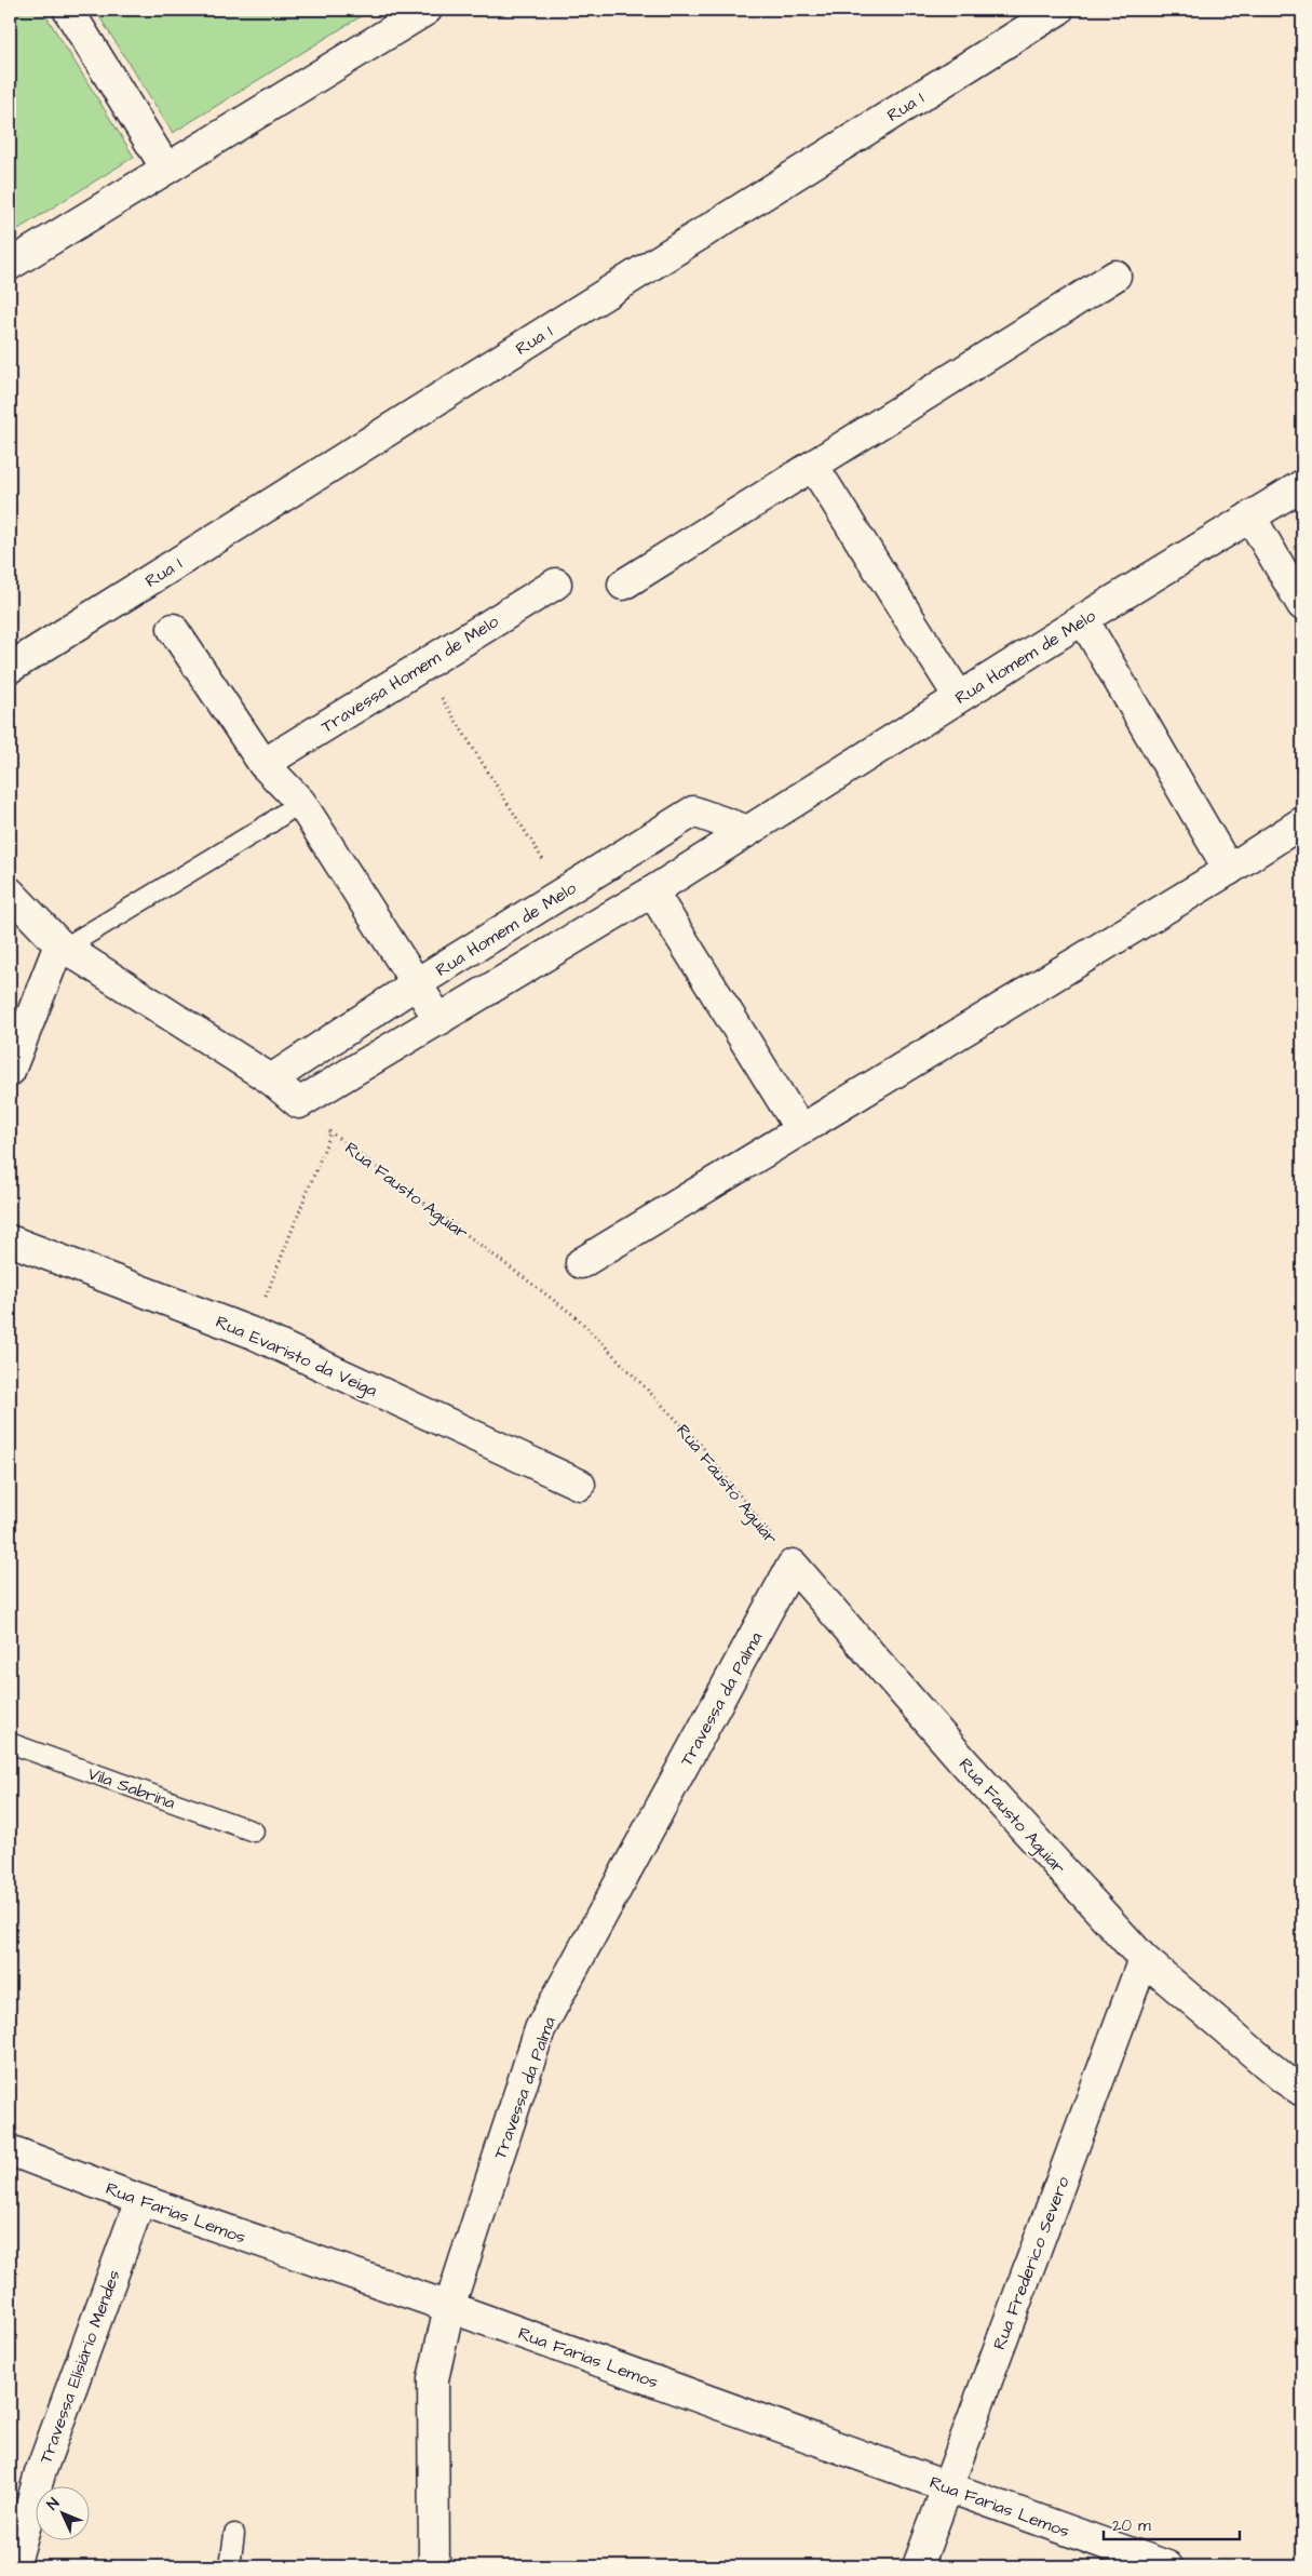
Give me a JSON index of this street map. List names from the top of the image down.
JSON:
{
  "streets": {
    "street": [
      "Rua 1",
      "Rua Homem de Melo",
      "Travessa Homem de Melo",
      "Rua Fausto Aguiar",
      "Rua Evaristo da Veiga",
      "Travessa da Palma",
      "Rua Farias Lemos",
      "Rua Frederico Severo",
      "Travessa Elisiário Mendes"
    ],
    "lane": ["Vila Sabrina"]
  },
  "crossings": [
    ["Rua Homem de Melo", "Rua Fausto Aguiar"],
    ["Rua Fausto Aguiar", "Travessa da Palma"],
    ["Rua Fausto Aguiar", "Rua Frederico Severo"],
    ["Travessa da Palma", "Rua Farias Lemos"],
    ["Rua Farias Lemos", "Rua Frederico Severo"],
    ["Rua Farias Lemos", "Travessa Elisiário Mendes"]
  ],
  "scale_bar": "20 m",
  "north": "top left"
}
